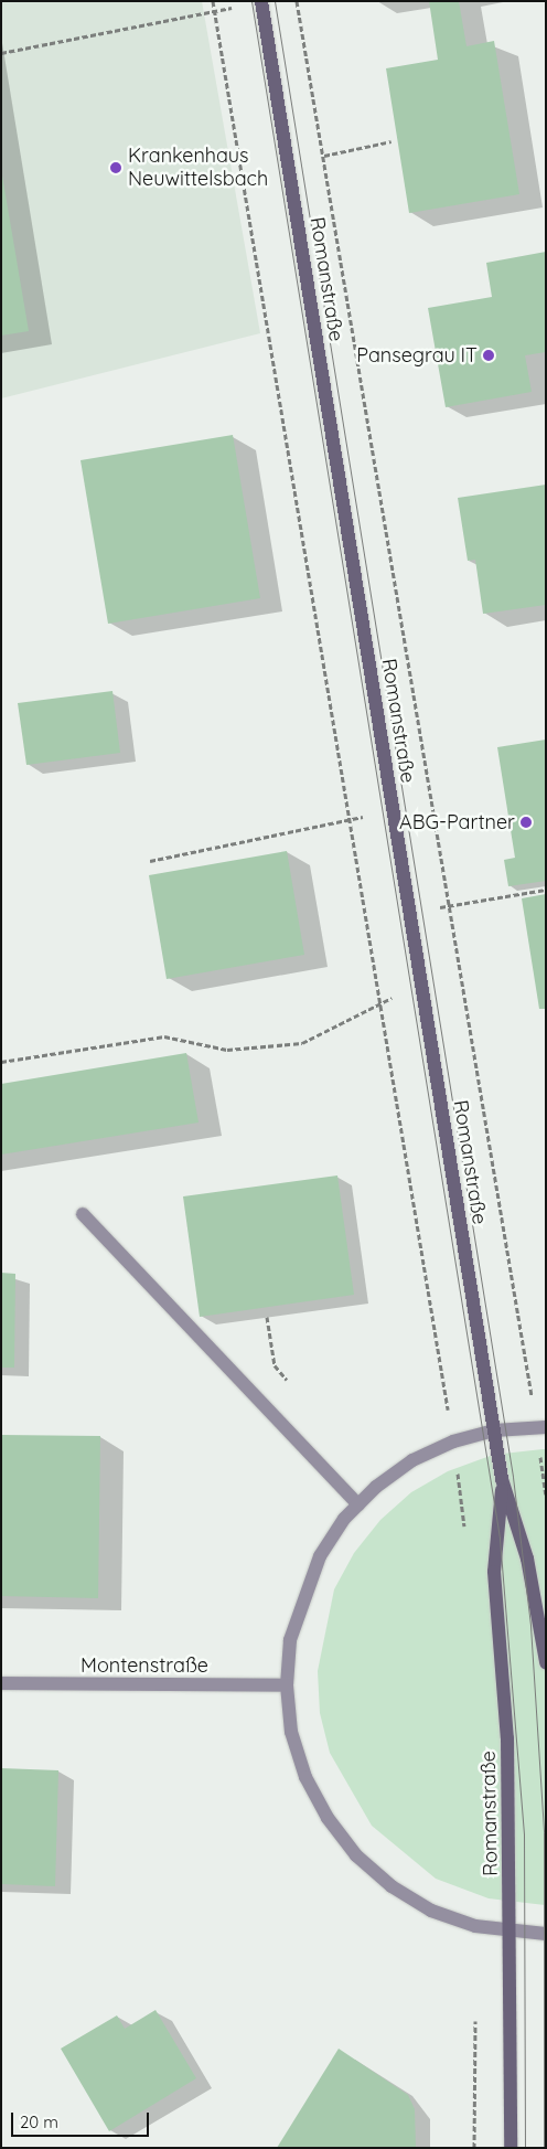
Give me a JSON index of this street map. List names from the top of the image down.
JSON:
{
  "streets": {
    "main road": ["Romanstraße"],
    "street": ["Montenstraße"]
  },
  "places": ["Krankenhaus Neuwittelsbach", "Pansegrau IT", "ABG-Partner"],
  "scale_bar": "20 m"
}
